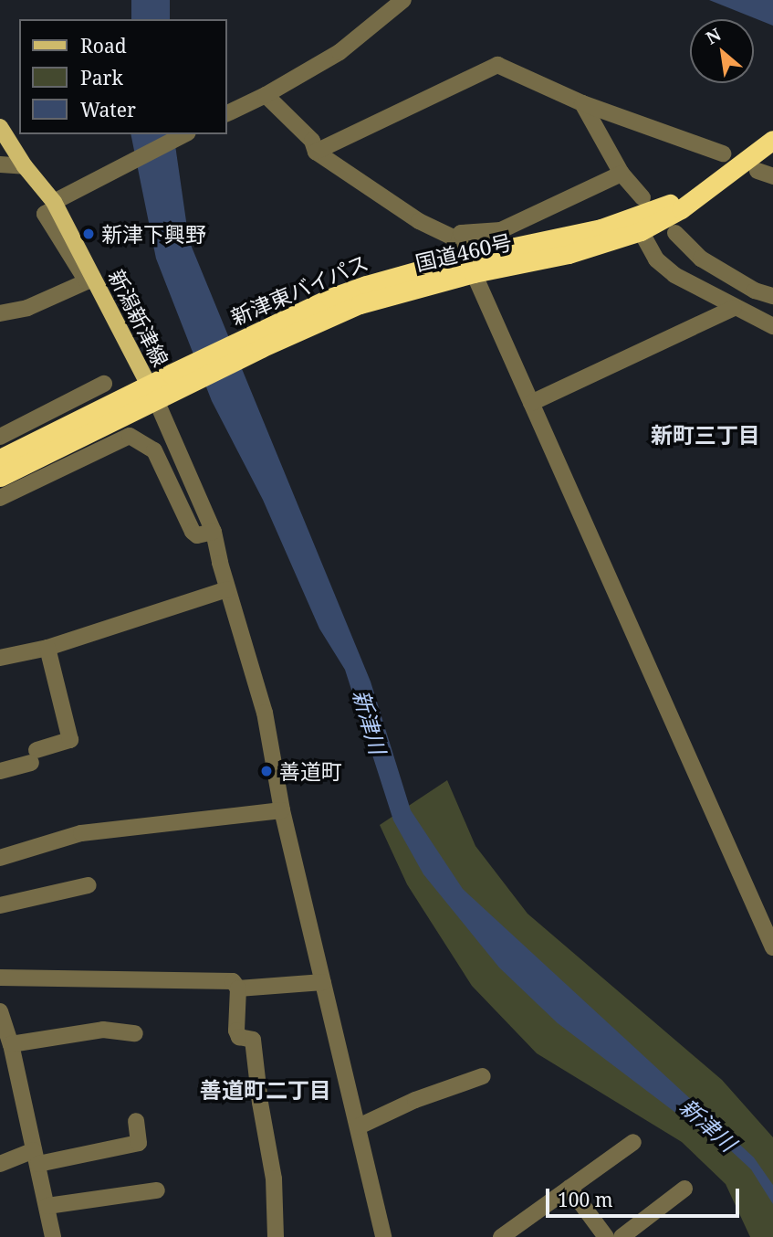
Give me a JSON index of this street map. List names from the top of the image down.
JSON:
{
  "streets": {
    "highway": ["国道460号"],
    "main road": ["新潟新津線"]
  },
  "crossings": [
    ["国道460号", "新潟新津線"]
  ],
  "districts": ["新町三丁目", "善道町二丁目"],
  "water": ["新津川"],
  "places": ["新津下興野", "善道町"],
  "legend": ["Road", "Park", "Water"],
  "scale_bar": "100 m",
  "north": "top left"
}
